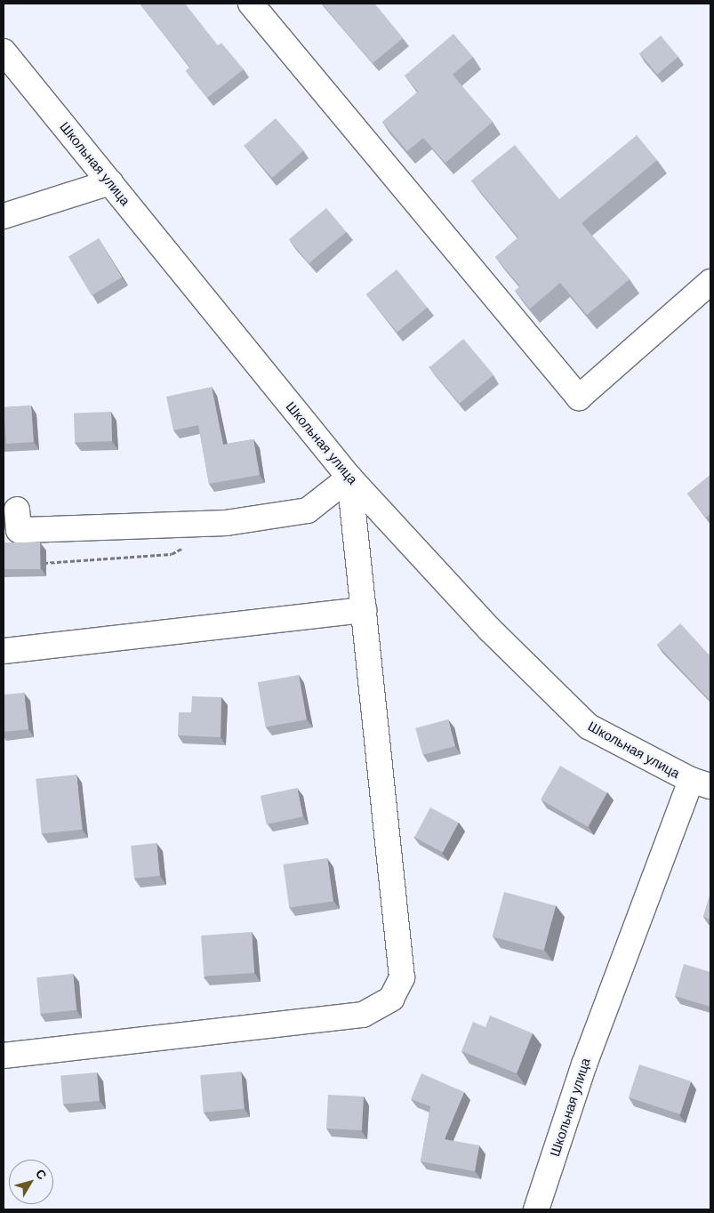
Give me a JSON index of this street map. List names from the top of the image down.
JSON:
{
  "streets": {
    "street": ["Школьная улица"]
  },
  "north": "top right"
}
